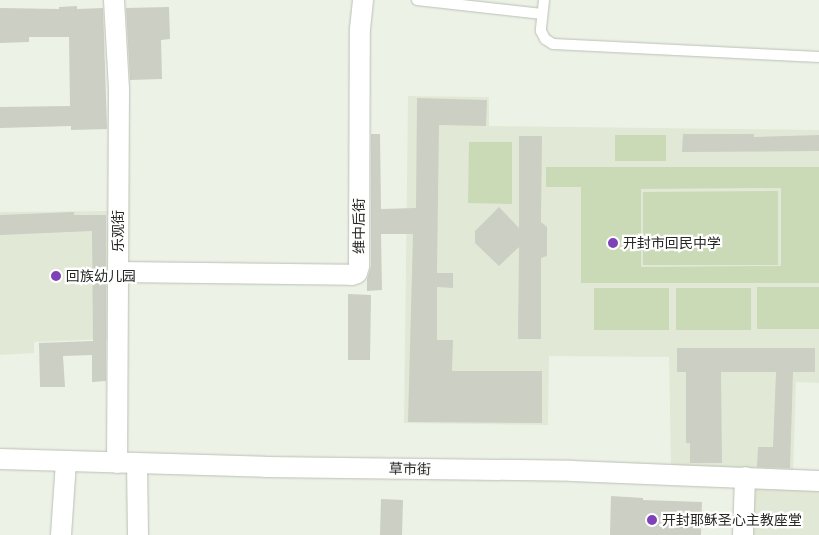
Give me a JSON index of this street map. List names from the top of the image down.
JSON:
{
  "streets": {
    "street": ["维中后街", "乐观街", "草市街"]
  },
  "crossings": [
    ["维中后街", "乐观街"],
    ["乐观街", "草市街"]
  ],
  "places": ["开封市回民中学", "回族幼儿园", "开封耶稣圣心主教座堂"]
}
